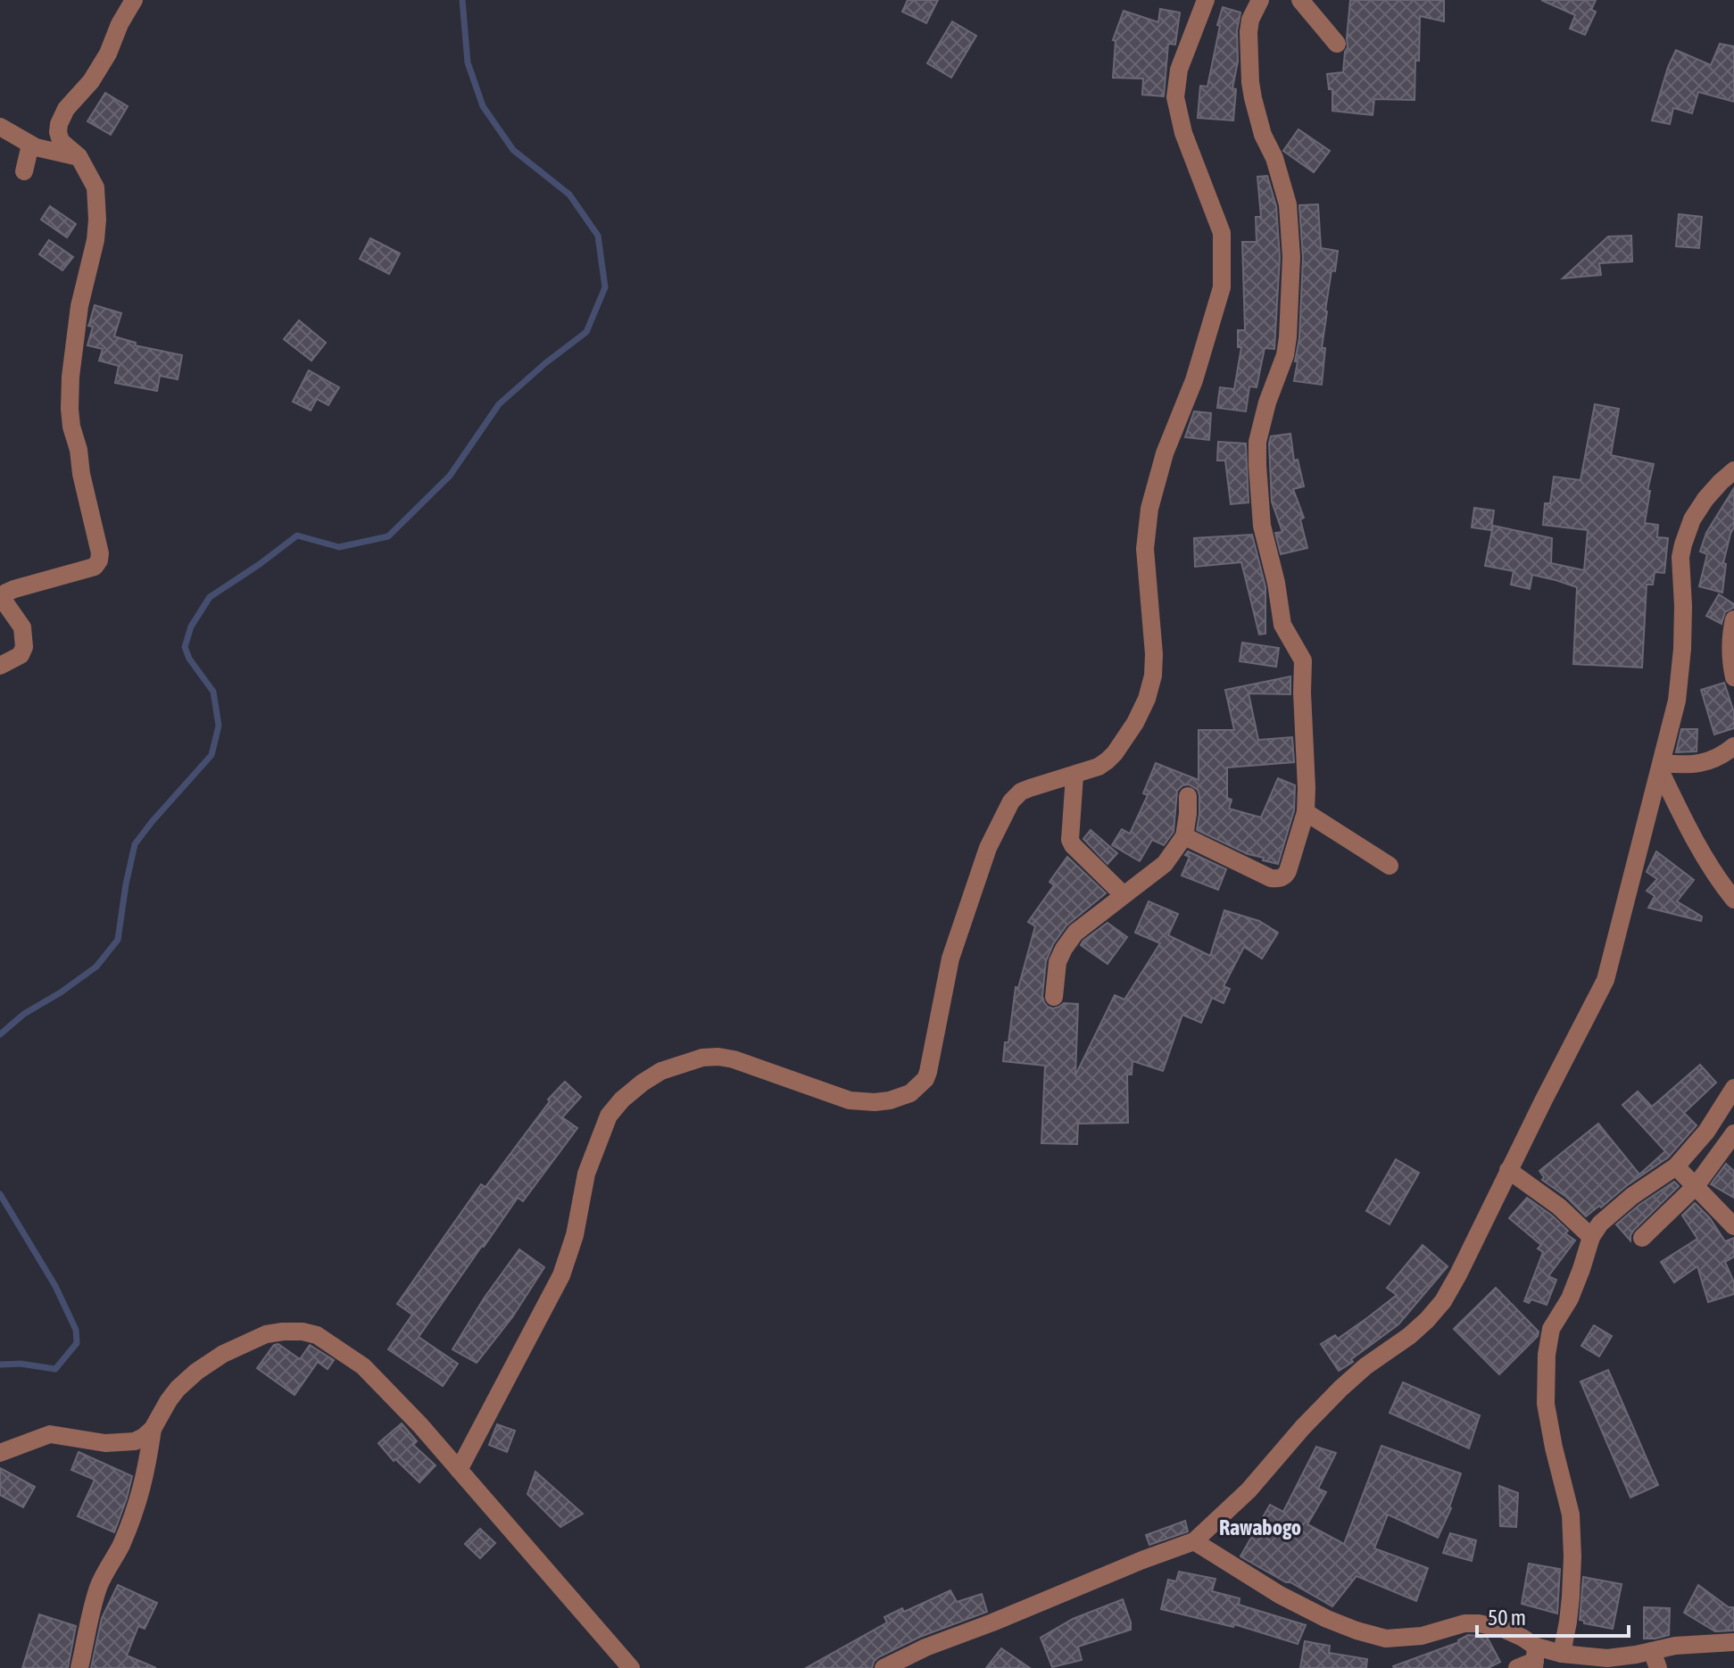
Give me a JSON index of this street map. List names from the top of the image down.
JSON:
{
  "districts": ["Rawabogo"],
  "scale_bar": "50 m"
}
